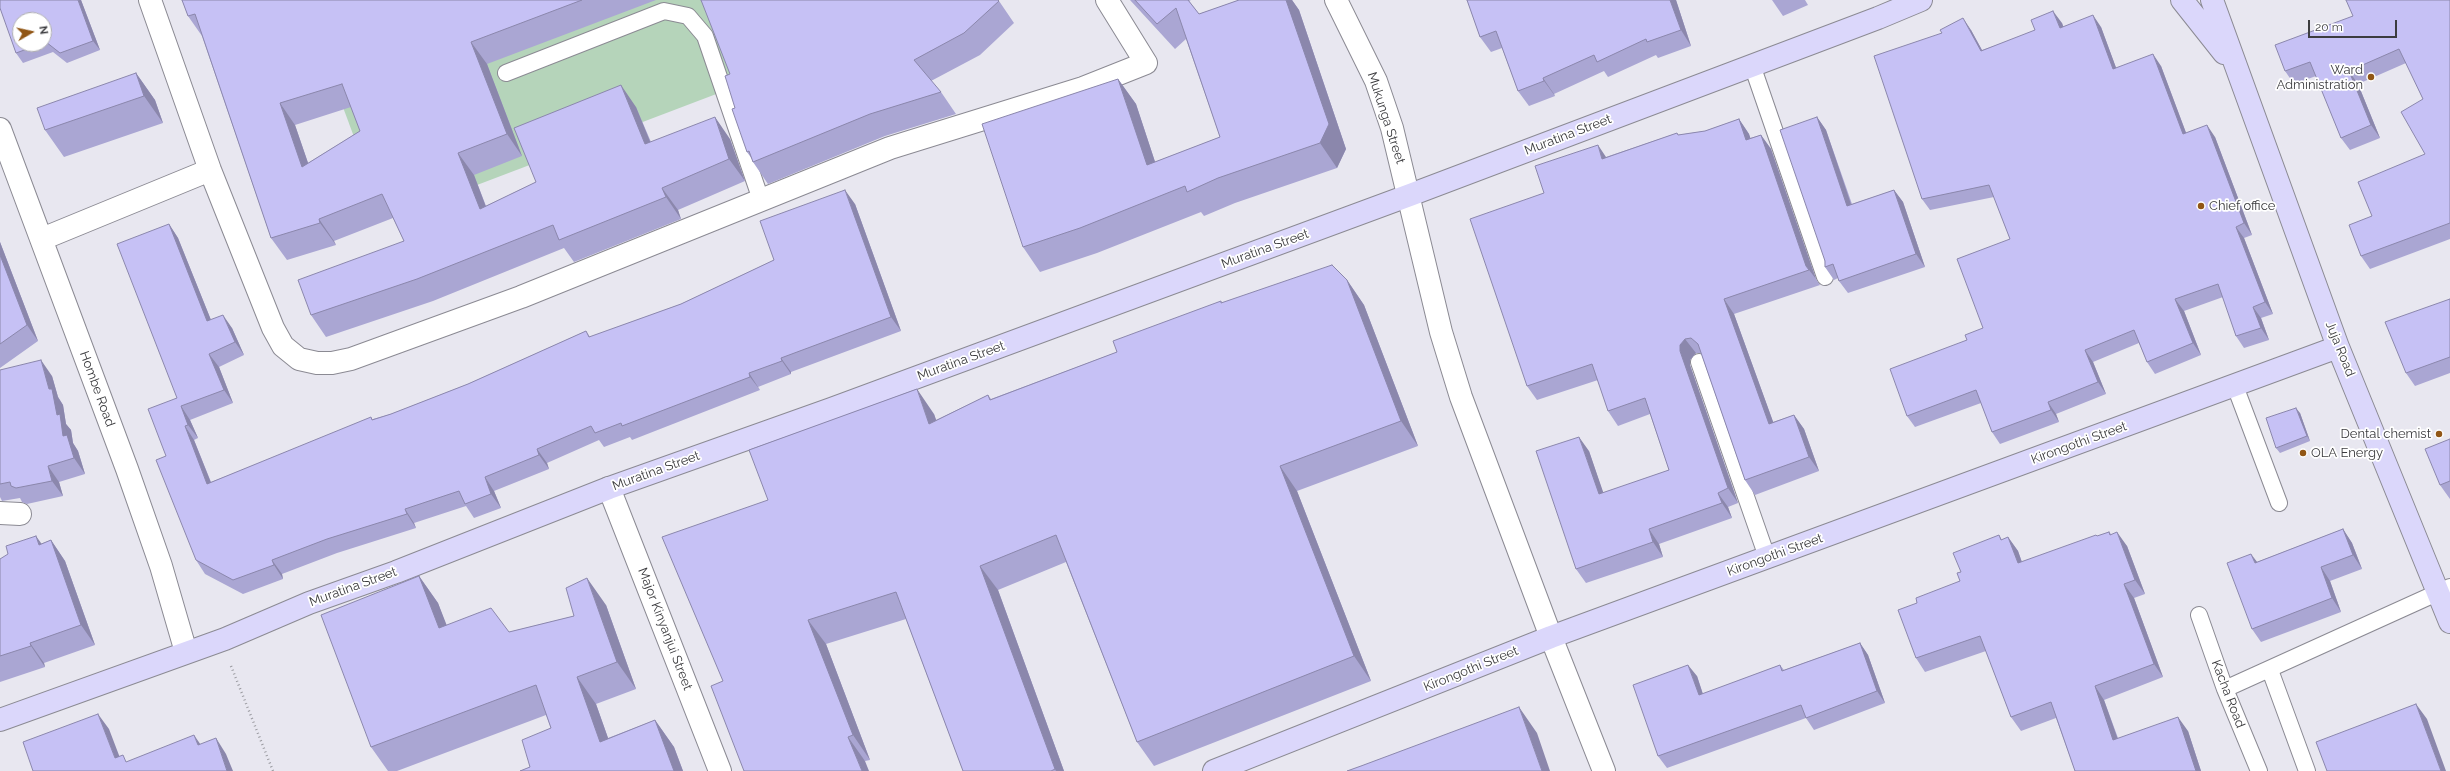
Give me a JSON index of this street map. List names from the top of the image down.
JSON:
{
  "streets": {
    "main road": ["Muratina Street", "Juja Road", "Kirongothi Street"],
    "street": ["Mukunga Street", "Hombe Road", "Major Kinyanjui Street"],
    "lane": ["Kacha Road"]
  },
  "crossings": [
    ["Mukunga Street", "Muratina Street"],
    ["Mukunga Street", "Kirongothi Street"],
    ["Muratina Street", "Hombe Road"],
    ["Muratina Street", "Major Kinyanjui Street"],
    ["Juja Road", "Kirongothi Street"]
  ],
  "places": [
    "Ward Administration",
    "Chief office",
    "Dental chemist",
    "OLA Energy"
  ],
  "scale_bar": "20 m",
  "north": "right"
}
